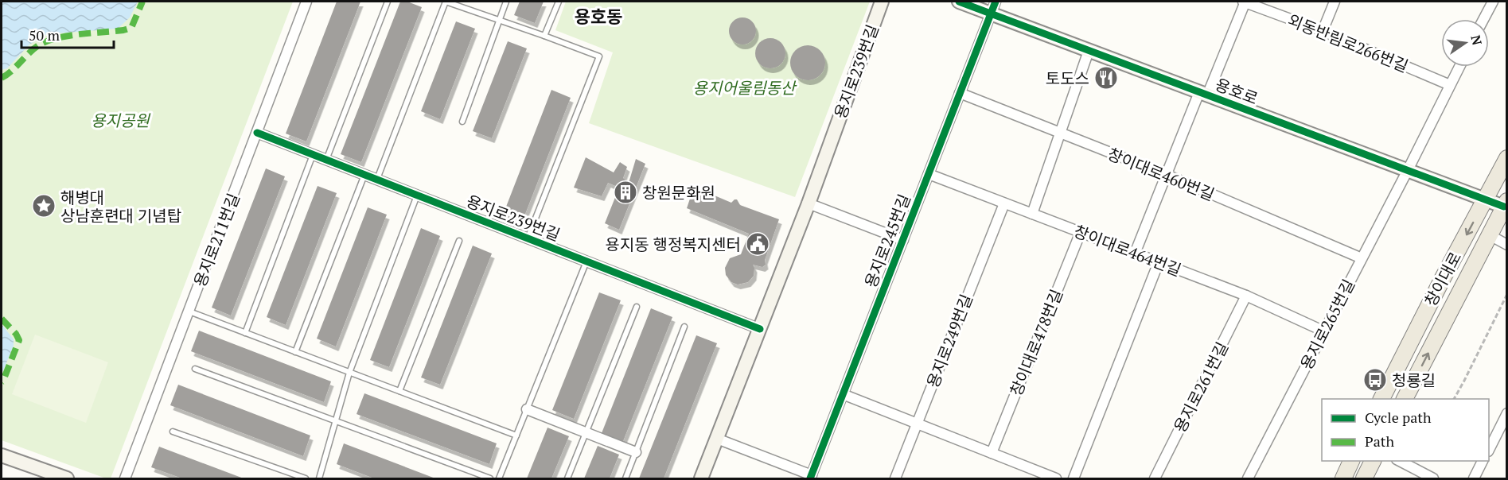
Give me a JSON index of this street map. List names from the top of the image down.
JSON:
{
  "streets": {
    "main road": ["창이대로"],
    "street": [
      "외동반림로266번길",
      "용지로239번길",
      "용호로",
      "창이대로460번길",
      "용지로211번길",
      "용지로245번길",
      "창이대로464번길",
      "용지로265번길",
      "용지로249번길",
      "창이대로478번길",
      "용지로261번길"
    ]
  },
  "crossings": [
    ["외동반림로266번길", "용호로"],
    ["외동반림로266번길", "창이대로460번길"],
    ["외동반림로266번길", "창이대로464번길"],
    ["외동반림로266번길", "용지로265번길"],
    ["용지로239번길", "용지로211번길"],
    ["용호로", "용지로245번길"],
    ["용호로", "창이대로"],
    ["용호로", "용지로265번길"],
    ["창이대로460번길", "용지로245번길"],
    ["창이대로460번길", "용지로265번길"],
    ["용지로245번길", "창이대로464번길"],
    ["창이대로464번길", "용지로265번길"],
    ["창이대로464번길", "용지로249번길"],
    ["창이대로464번길", "창이대로478번길"],
    ["창이대로464번길", "용지로261번길"]
  ],
  "districts": ["용호동"],
  "parks": ["용지어울림동산", "용지공원"],
  "places": {
    "restaurant": ["토도스"],
    "building": ["창원문화원"],
    "place": ["해병대 상남훈련대 기념탑"],
    "public building": ["용지동 행정복지센터"],
    "bus stop": ["청룡길"]
  },
  "legend": ["Cycle path", "Path"],
  "scale_bar": "50 m",
  "north": "right"
}
